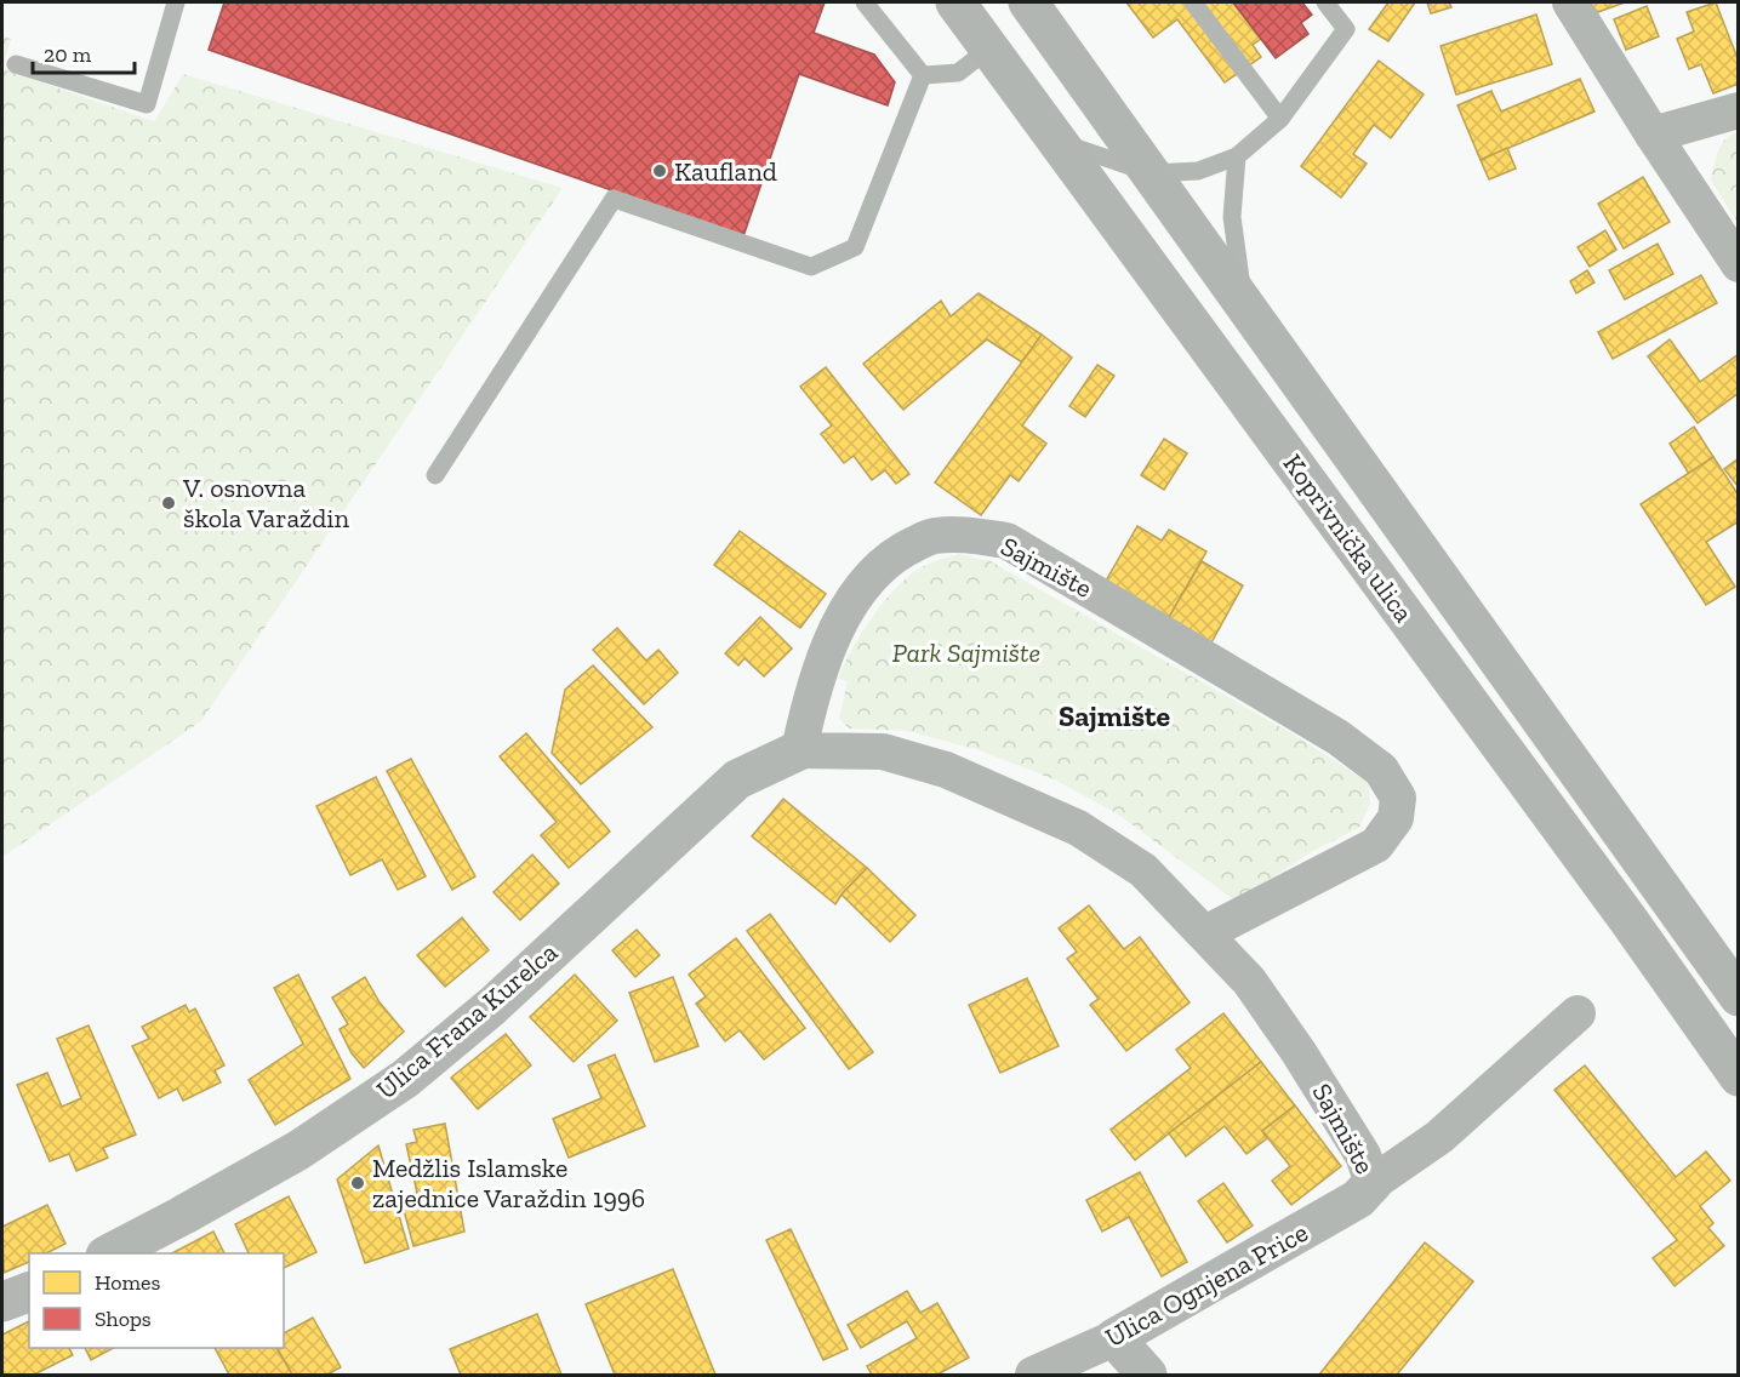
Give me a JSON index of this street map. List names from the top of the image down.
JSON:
{
  "streets": {
    "main road": ["Koprivnička ulica"],
    "street": ["Sajmište", "Ulica Frana Kurelca", "Ulica Ognjena Price"]
  },
  "crossings": [
    ["Sajmište", "Ulica Frana Kurelca"],
    ["Sajmište", "Ulica Ognjena Price"]
  ],
  "districts": ["Sajmište"],
  "parks": ["Park Sajmište"],
  "places": ["Kaufland", "V. osnovna škola Varaždin", "Medžlis Islamske zajednice Varaždin 1996"],
  "legend": ["Homes", "Shops"],
  "scale_bar": "20 m"
}
